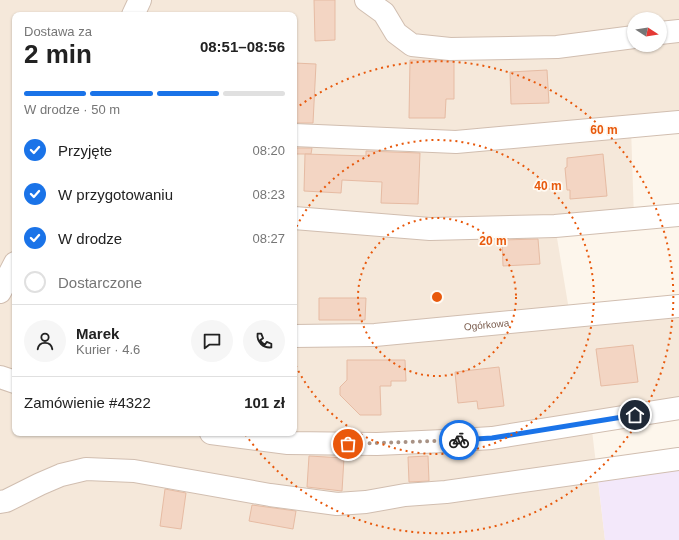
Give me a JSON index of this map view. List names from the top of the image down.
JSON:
{
  "streets": {
    "street": ["Ogórkowa"]
  },
  "north": "right",
  "page": {
    "heading": ["2 min", "Dostawa za", "08:51–08:56"],
    "panel": [
      "Marek",
      "Kurier · 4.6",
      "Zamówienie #4322",
      "101 zł"
    ],
    "bar": "W drodze · 50 m",
    "list": [
      ["Przyjęte", "08:20"],
      ["W przygotowaniu", "08:23"],
      ["W drodze", "08:27"],
      "Dostarczone"
    ]
  },
  "rings": ["60 m", "40 m", "20 m"]
}
